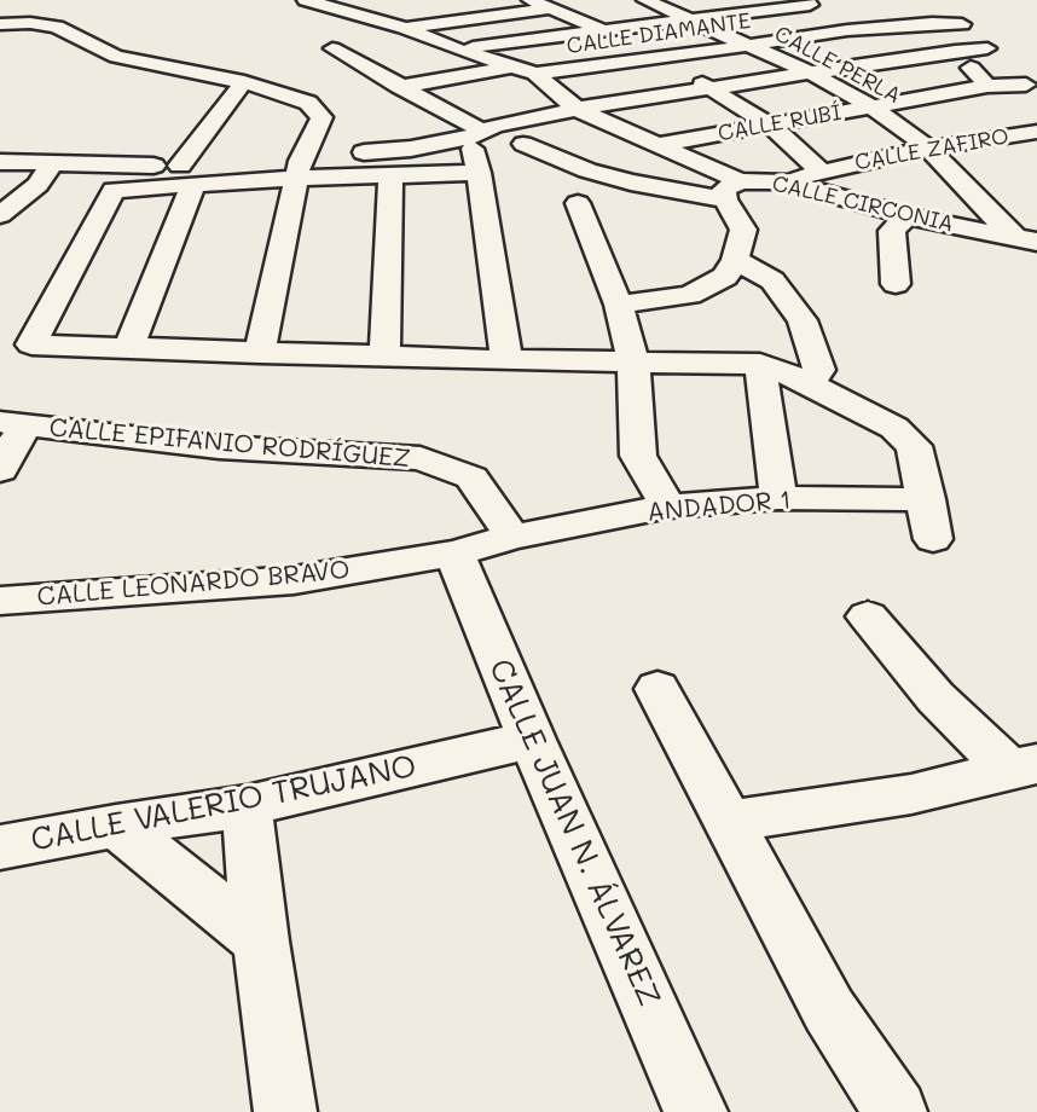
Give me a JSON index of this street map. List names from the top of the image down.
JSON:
{
  "streets": {
    "street": [
      "CALLE DIAMANTE",
      "CALLE PERLA",
      "CALLE RUBÍ",
      "CALLE ZAFIRO",
      "CALLE CIRCONIA",
      "CALLE EPIFANIO RODRÍGUEZ",
      "ANDADOR 1",
      "CALLE LEONARDO BRAVO",
      "CALLE VALERIO TRUJANO",
      "CALLE JUAN N. ÁLVAREZ"
    ]
  },
  "crossings": [
    ["CALLE DIAMANTE", "CALLE PERLA"],
    ["CALLE DIAMANTE", "CALLE CIRCONIA"],
    ["CALLE PERLA", "CALLE RUBÍ"],
    ["CALLE PERLA", "CALLE ZAFIRO"],
    ["CALLE PERLA", "CALLE CIRCONIA"],
    ["CALLE RUBÍ", "CALLE CIRCONIA"],
    ["CALLE ZAFIRO", "CALLE CIRCONIA"],
    ["CALLE EPIFANIO RODRÍGUEZ", "ANDADOR 1"],
    ["CALLE EPIFANIO RODRÍGUEZ", "CALLE LEONARDO BRAVO"],
    ["ANDADOR 1", "CALLE LEONARDO BRAVO"],
    ["CALLE LEONARDO BRAVO", "CALLE JUAN N. ÁLVAREZ"],
    ["CALLE VALERIO TRUJANO", "CALLE JUAN N. ÁLVAREZ"]
  ]
}
